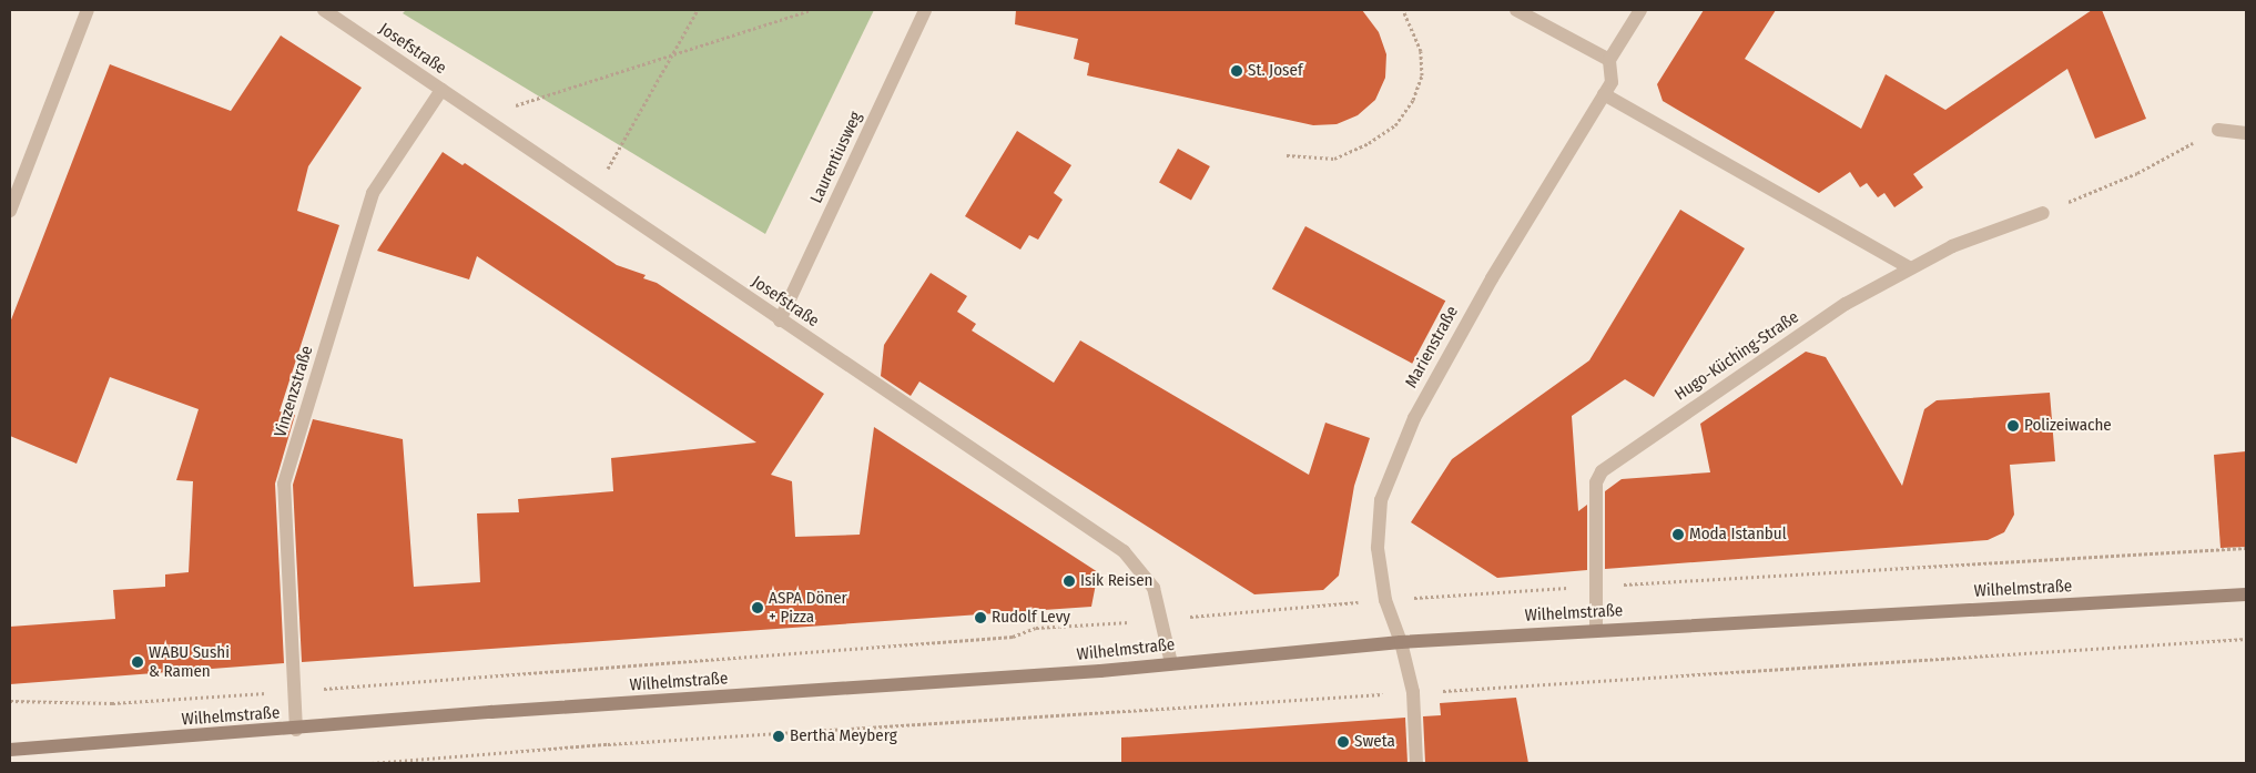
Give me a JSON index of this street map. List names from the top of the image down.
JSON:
{
  "streets": {
    "main road": ["Wilhelmstraße"],
    "street": [
      "Josefstraße",
      "Laurentiusweg",
      "Marienstraße",
      "Hugo-Küching-Straße",
      "Vinzenzstraße"
    ]
  },
  "crossings": [
    ["Josefstraße", "Laurentiusweg"],
    ["Josefstraße", "Vinzenzstraße"],
    ["Josefstraße", "Wilhelmstraße"],
    ["Marienstraße", "Wilhelmstraße"],
    ["Hugo-Küching-Straße", "Wilhelmstraße"],
    ["Vinzenzstraße", "Wilhelmstraße"]
  ],
  "places": [
    "St. Josef",
    "Polizeiwache",
    "Moda Istanbul",
    "Isik Reisen",
    "ASPA Döner + Pizza",
    "Rudolf Levy",
    "WABU Sushi & Ramen",
    "Bertha Meyberg",
    "Sweta"
  ]
}
